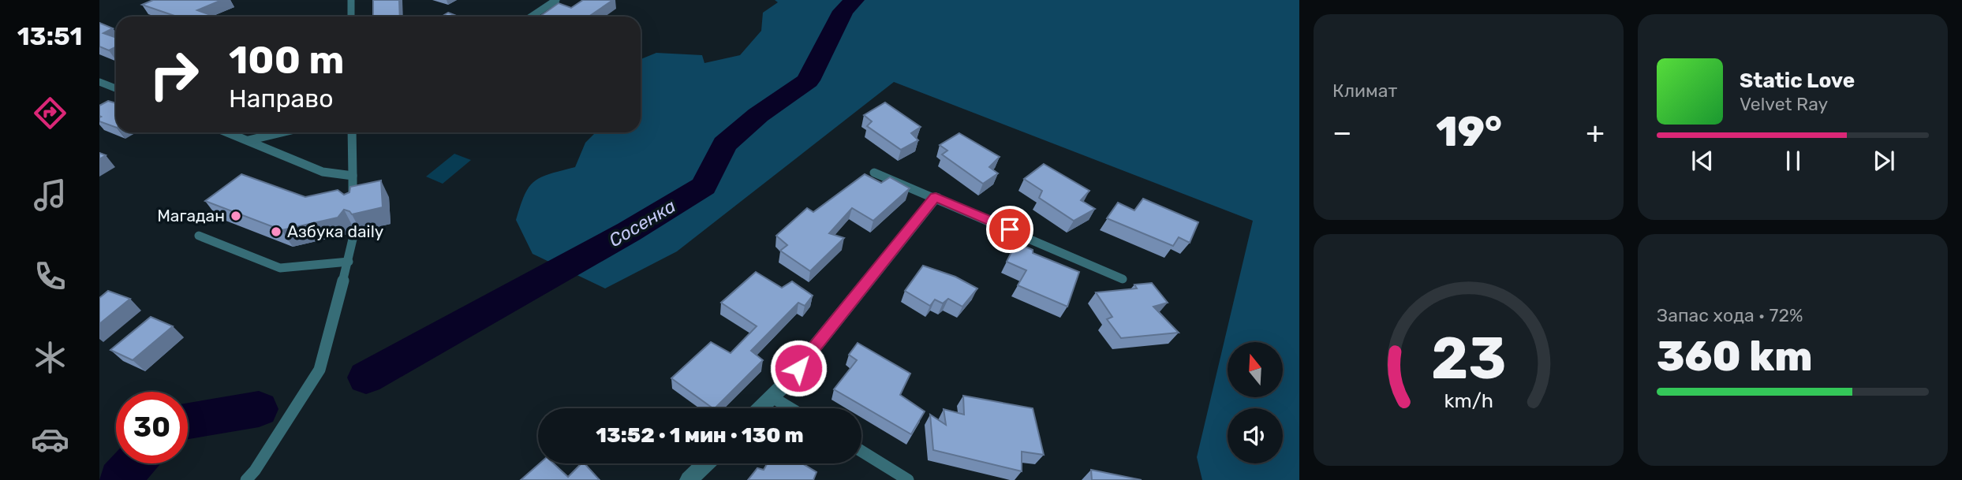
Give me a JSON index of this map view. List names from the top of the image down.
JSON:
{
  "water": ["Сосенка"],
  "places": ["Магадан", "Азбука daily"],
  "north": "top",
  "page": {
    "tabs": "13:51",
    "tile": [
      "Климат",
      ["Запас хода · 72%", "360 km"]
    ],
    "turn": ["100 m", "Направо"],
    "song": ["Static Love", "Velvet Ray"],
    "heat": ["−", "19°", "+"],
    "limit": "30",
    "trip": "13:52 · 1 мин · 130 m",
    "gauge": ["23", "km/h"]
  }
}
